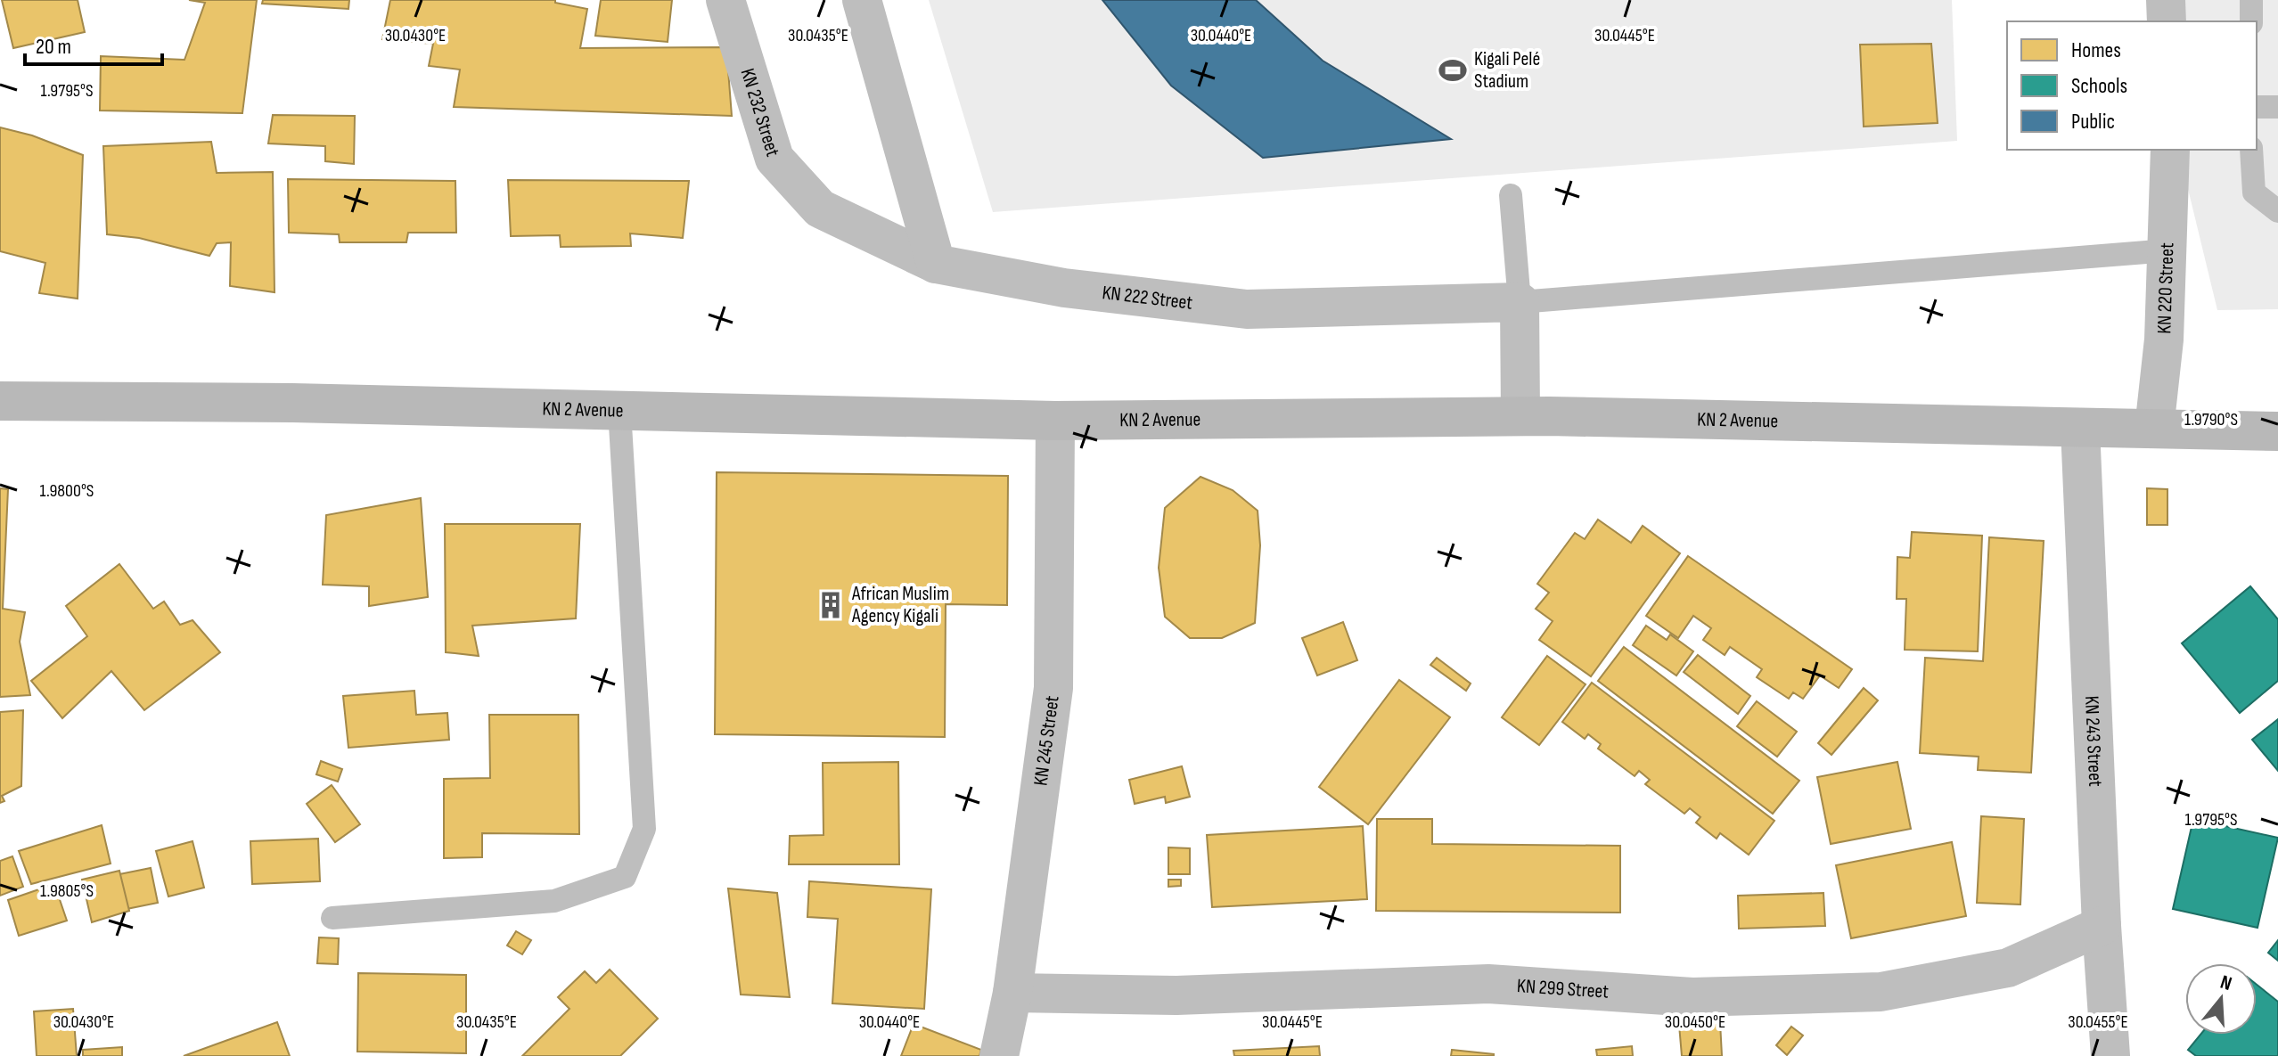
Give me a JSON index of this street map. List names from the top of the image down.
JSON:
{
  "streets": {
    "main road": ["KN 2 Avenue"],
    "street": [
      "KN 232 Street",
      "KN 220 Street",
      "KN 222 Street",
      "KN 245 Street",
      "KN 243 Street",
      "KN 299 Street"
    ]
  },
  "crossings": [
    ["KN 232 Street", "KN 222 Street"],
    ["KN 220 Street", "KN 2 Avenue"],
    ["KN 2 Avenue", "KN 245 Street"],
    ["KN 2 Avenue", "KN 243 Street"],
    ["KN 245 Street", "KN 299 Street"],
    ["KN 243 Street", "KN 299 Street"]
  ],
  "places": {
    "sports": ["Kigali Pelé Stadium"],
    "building": ["African Muslim Agency Kigali"]
  },
  "legend": ["Homes", "Schools", "Public"],
  "scale_bar": "20 m",
  "north": "top",
  "coordinates": [
    "30.0430°E",
    "30.0435°E",
    "30.0440°E",
    "30.0445°E",
    "1.9795°S",
    "1.9790°S",
    "1.9800°S",
    "1.9805°S",
    "30.0450°E",
    "30.0455°E"
  ]
}
